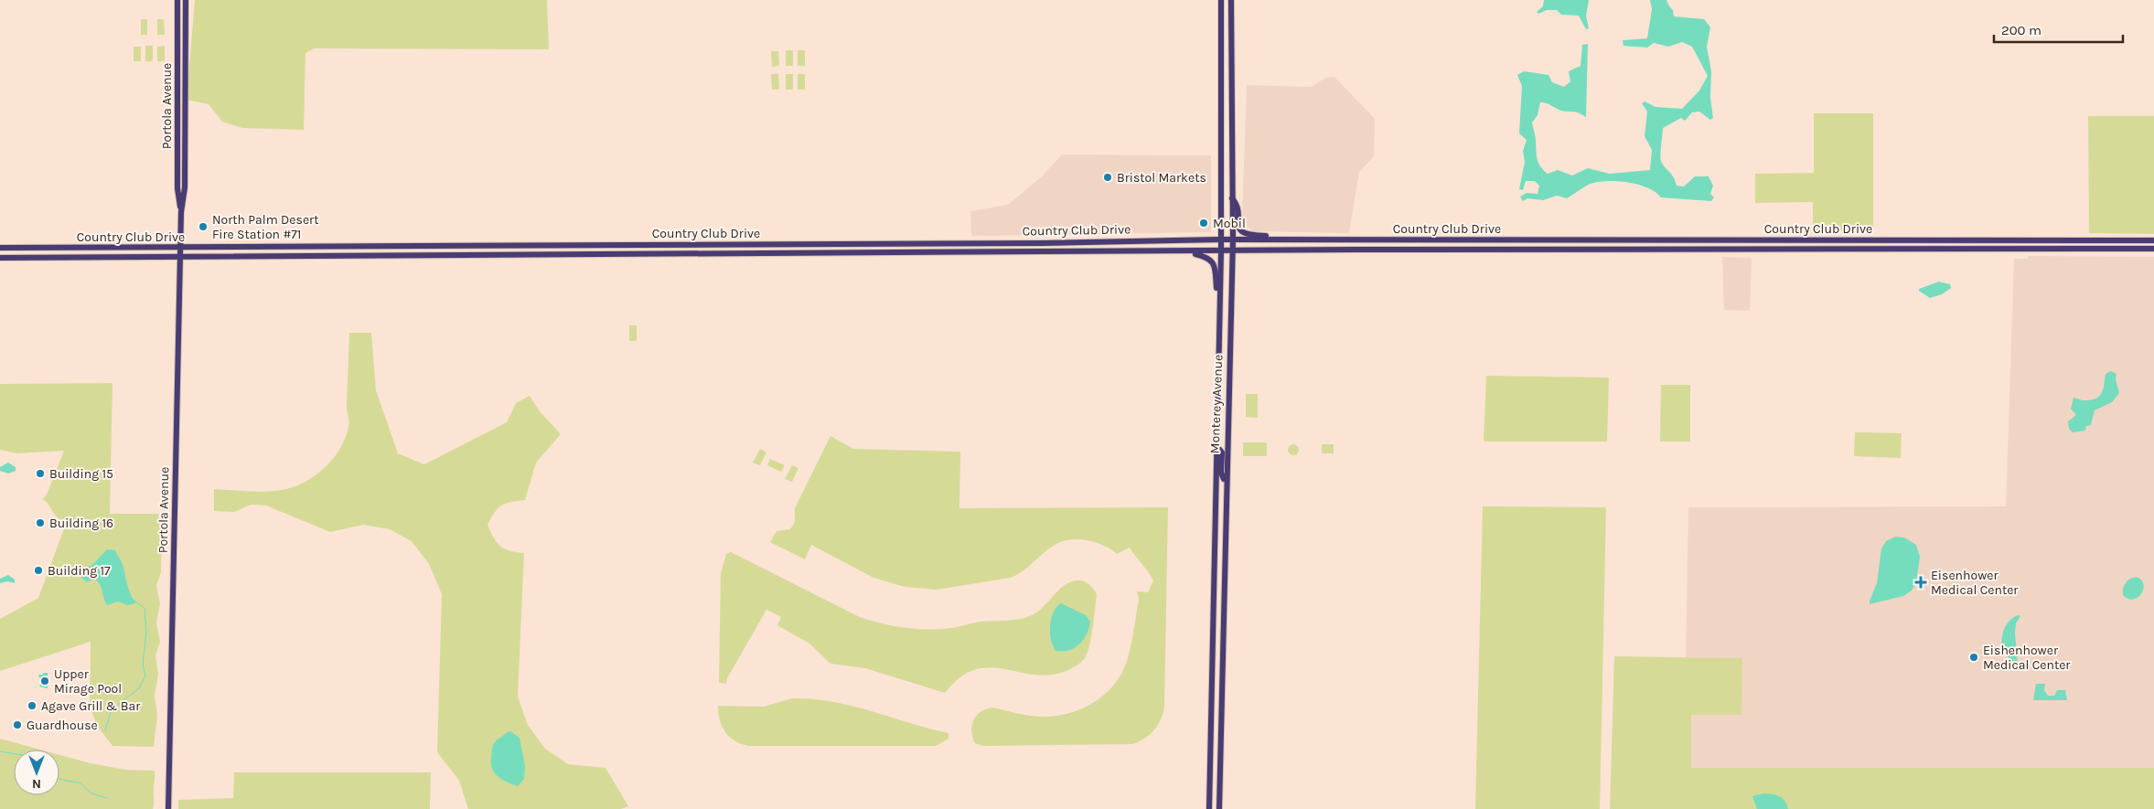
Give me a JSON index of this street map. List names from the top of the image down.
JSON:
{
  "streets": {
    "main road": ["Portola Avenue", "Country Club Drive", "Monterey Avenue"]
  },
  "crossings": [
    ["Portola Avenue", "Country Club Drive"],
    ["Country Club Drive", "Monterey Avenue"]
  ],
  "places": {
    "other": [
      "Bristol Markets",
      "Mobil",
      "North Palm Desert Fire Station #71",
      "Building 15",
      "Building 16",
      "Building 17",
      "Eishenhower Medical Center",
      "Upper Mirage Pool",
      "Agave Grill & Bar",
      "Guardhouse"
    ],
    "health": ["Eisenhower Medical Center"]
  },
  "scale_bar": "200 m",
  "north": "bottom"
}
